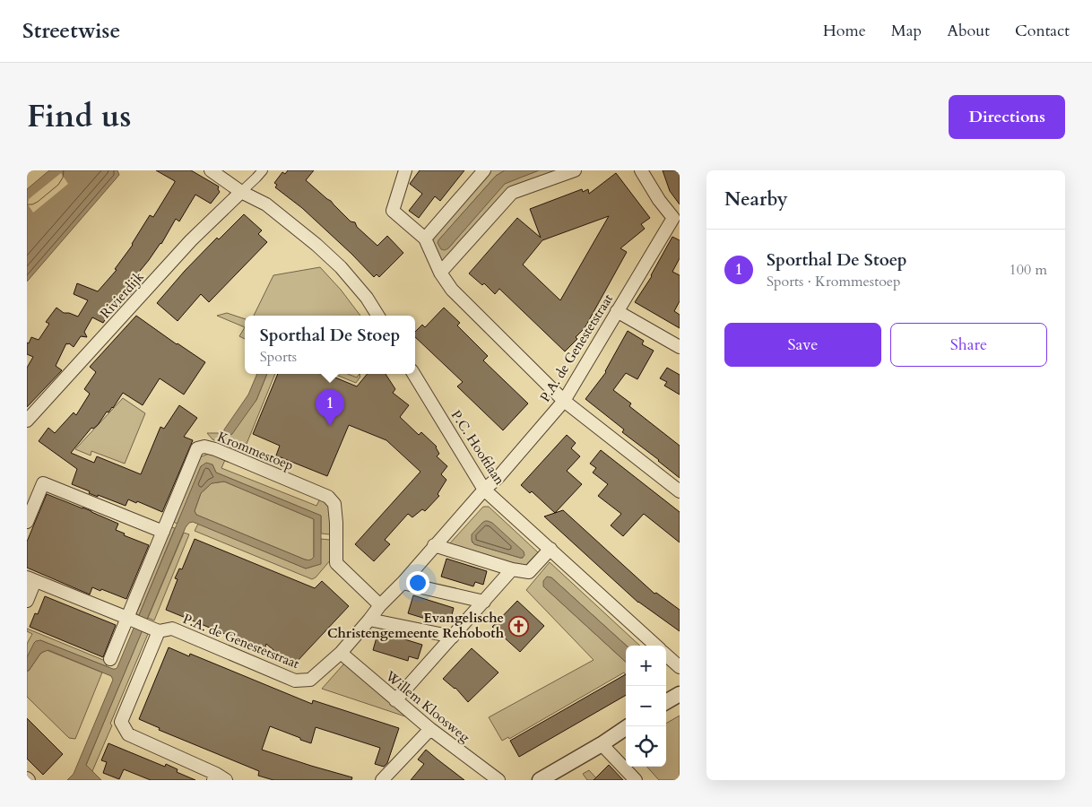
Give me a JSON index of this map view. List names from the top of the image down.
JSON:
{
  "streets": {
    "street": [
      "Rivierdijk",
      "P.A. de Genestetstraat",
      "P.C. Hooftlaan",
      "Krommestoep",
      "Willem Kloosweg"
    ]
  },
  "crossings": [
    ["P.A. de Genestetstraat", "P.C. Hooftlaan"],
    ["P.A. de Genestetstraat", "Krommestoep"],
    ["P.A. de Genestetstraat", "Willem Kloosweg"]
  ],
  "places": {
    "church": ["Evangelische Christengemeente Rehoboth"]
  },
  "page": {
    "header": "Streetwise",
    "nav": [
      "Home",
      "Map",
      "About",
      "Contact"
    ],
    "title": "Find us",
    "buttons": [
      "Directions",
      ["Save", "Share"]
    ],
    "heading": "Nearby",
    "list": [
      {
        "mark": "1",
        "name": "Sporthal De Stoep",
        "note": "Sports · Krommestoep",
        "value": "100 m"
      }
    ],
    "popup": ["Sporthal De Stoep", "Sports"],
    "pins": "1",
    "map_buttons": ["+", "−"]
  }
}
